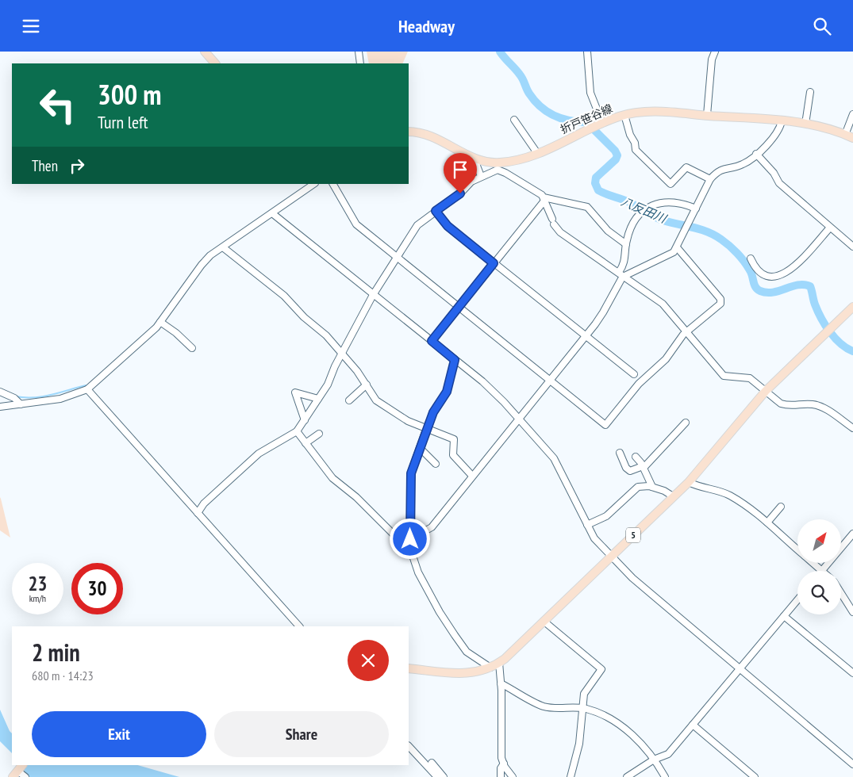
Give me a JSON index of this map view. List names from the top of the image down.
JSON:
{
  "streets": {
    "main road": ["折戸笹谷線", "5"]
  },
  "water": ["八反田川"],
  "north": "top right",
  "page": {
    "header": "Headway",
    "turn": ["300 m", "Turn left"],
    "then": "Then",
    "speed": "23 km/h",
    "limit": "30",
    "heading": ["2 min", "680 m · 14:23"],
    "buttons": ["Exit", "Share"]
  }
}
